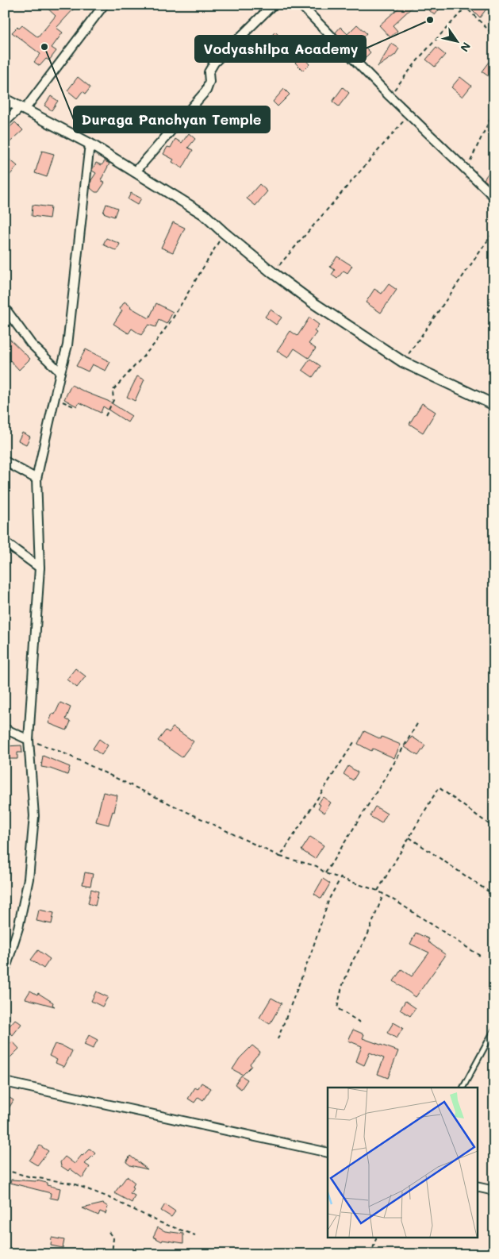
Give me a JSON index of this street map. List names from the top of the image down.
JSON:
{
  "places": ["Vodyashilpa Academy", "Duraga Panchyan Temple"],
  "north": "bottom right"
}
